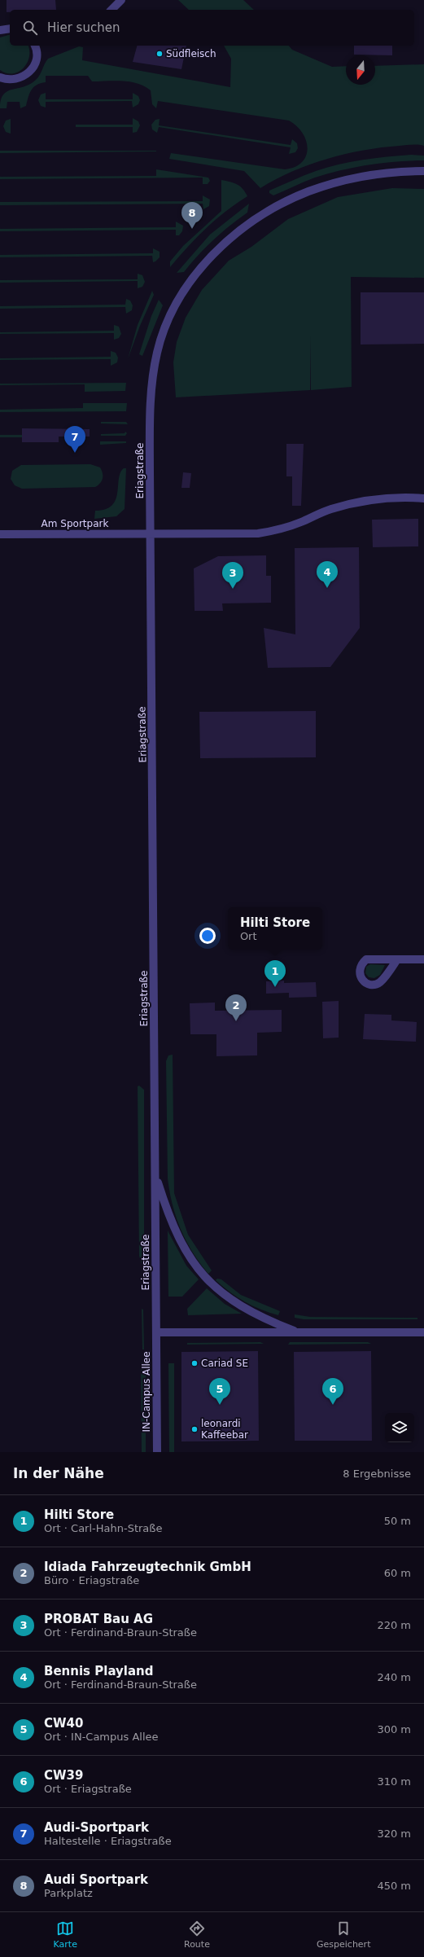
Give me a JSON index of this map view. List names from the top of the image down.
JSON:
{
  "streets": {
    "street": ["Eriagstraße", "Am Sportpark", "IN-Campus Allee"]
  },
  "crossings": [
    ["Eriagstraße", "Am Sportpark"],
    ["Eriagstraße", "IN-Campus Allee"]
  ],
  "places": ["Südfleisch", "Cariad SE", "leonardi Kaffeebar"],
  "north": "bottom",
  "page": {
    "search": "Hier suchen",
    "pins": [
      "8",
      "7",
      "4",
      "3",
      "1",
      "2",
      "5",
      "6"
    ],
    "popup": ["Hilti Store", "Ort"],
    "heading": ["In der Nähe", "8 Ergebnisse"],
    "list": [
      {
        "mark": "1",
        "name": "Hilti Store",
        "note": "Ort · Carl-Hahn-Straße",
        "value": "50 m"
      },
      {
        "mark": "2",
        "name": "Idiada Fahrzeugtechnik GmbH",
        "note": "Büro · Eriagstraße",
        "value": "60 m"
      },
      {
        "mark": "3",
        "name": "PROBAT Bau AG",
        "note": "Ort · Ferdinand-Braun-Straße",
        "value": "220 m"
      },
      {
        "mark": "4",
        "name": "Bennis Playland",
        "note": "Ort · Ferdinand-Braun-Straße",
        "value": "240 m"
      },
      {
        "mark": "5",
        "name": "CW40",
        "note": "Ort · IN-Campus Allee",
        "value": "300 m"
      },
      {
        "mark": "6",
        "name": "CW39",
        "note": "Ort · Eriagstraße",
        "value": "310 m"
      },
      {
        "mark": "7",
        "name": "Audi-Sportpark",
        "note": "Haltestelle · Eriagstraße",
        "value": "320 m"
      },
      {
        "mark": "8",
        "name": "Audi Sportpark",
        "note": "Parkplatz",
        "value": "450 m"
      }
    ],
    "nav": ["Karte", "Route", "Gespeichert"]
  }
}
